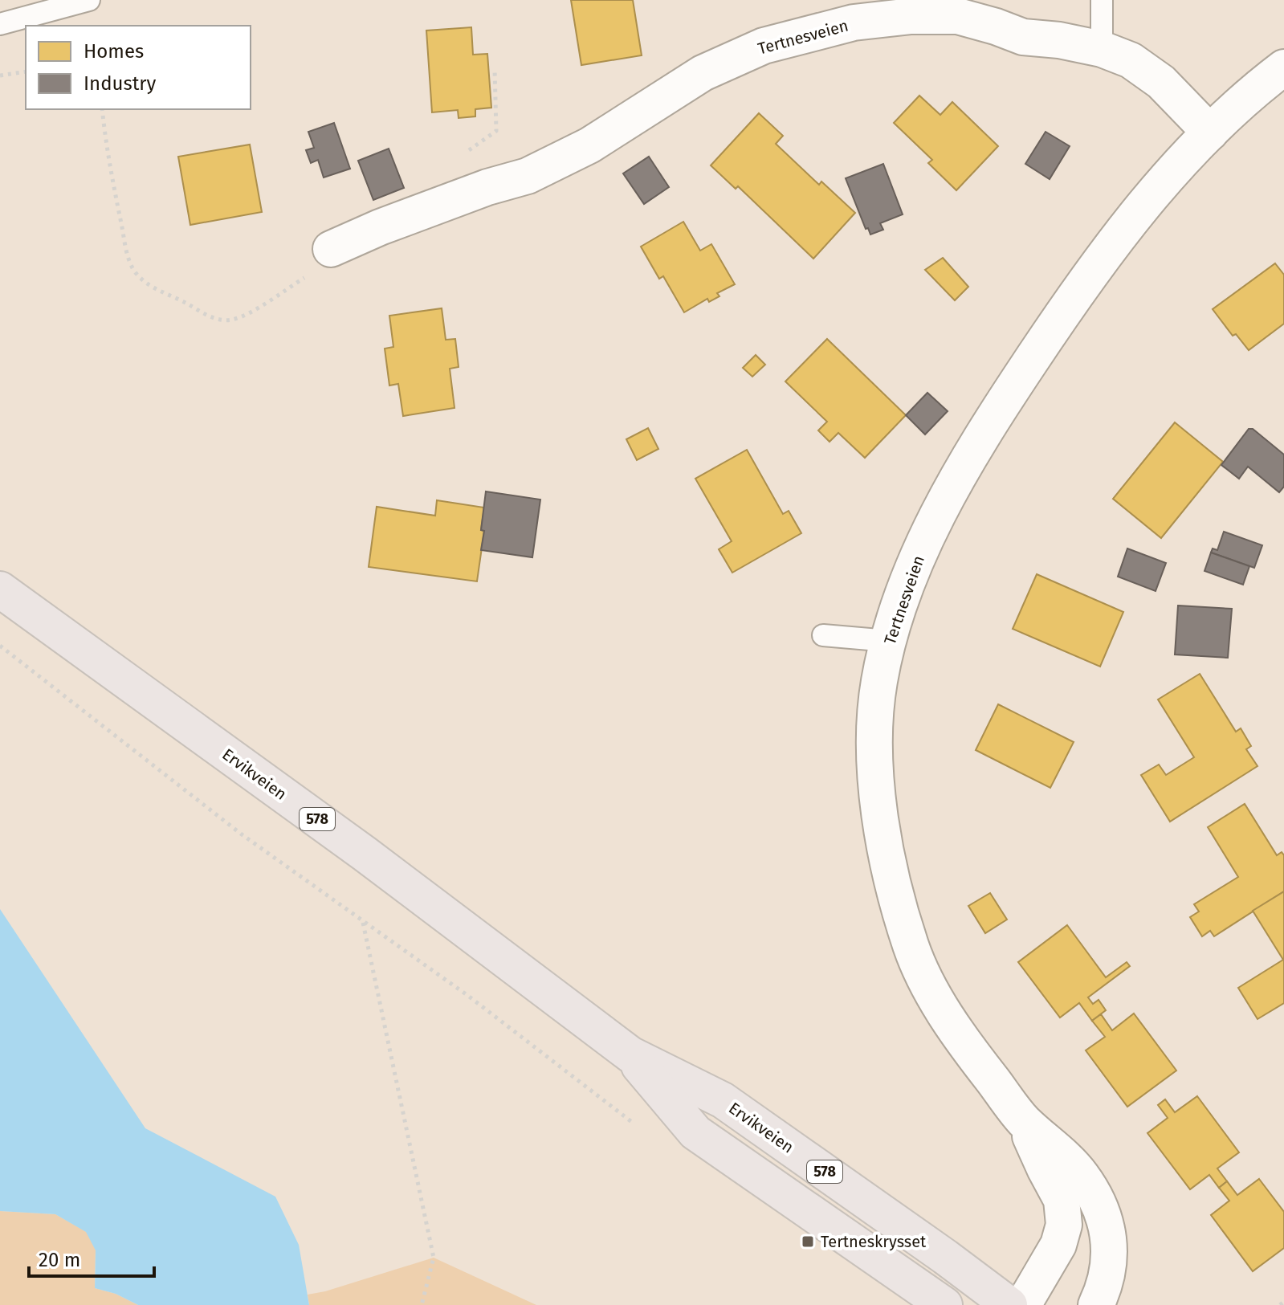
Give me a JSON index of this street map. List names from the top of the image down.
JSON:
{
  "streets": {
    "main road": ["Tertnesveien", "Ervikveien", "578"]
  },
  "places": {
    "transit": ["Tertneskrysset"]
  },
  "legend": ["Homes", "Industry"],
  "scale_bar": "20 m"
}
